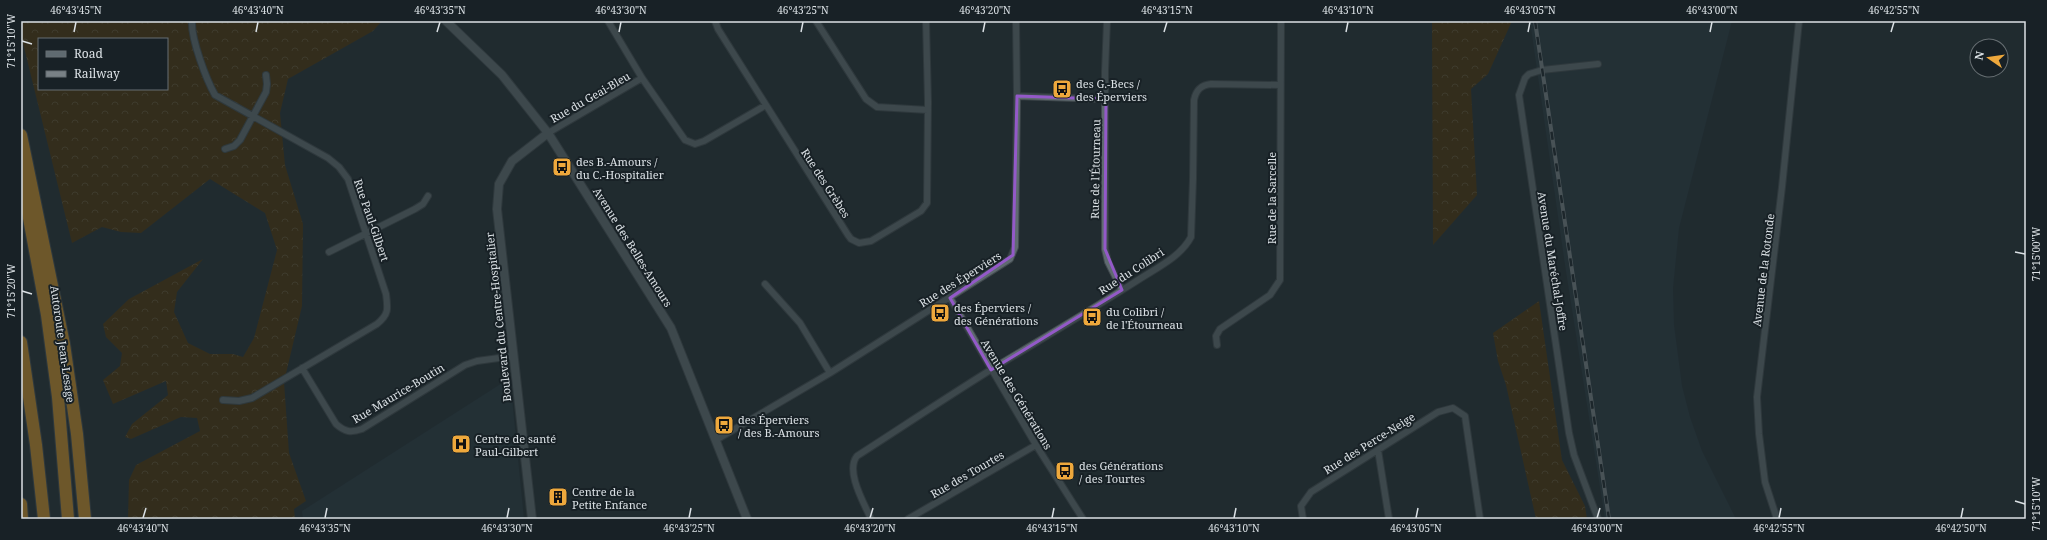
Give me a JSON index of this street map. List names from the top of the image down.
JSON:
{
  "streets": {
    "highway": ["Autoroute Jean-Lesage"],
    "street": [
      "Rue du Geai-Bleu",
      "Rue de l'Étourneau",
      "Rue des Grèbes",
      "Rue de la Sarcelle",
      "Rue Paul-Gilbert",
      "Avenue des Belles-Amours",
      "Avenue du Maréchal-Joffre",
      "Avenue de la Rotonde",
      "Rue du Colibri",
      "Rue des Éperviers",
      "Boulevard du Centre-Hospitalier",
      "Rue Maurice-Boutin",
      "Avenue des Générations",
      "Rue des Perce-Neige",
      "Rue des Tourtes"
    ]
  },
  "crossings": [
    ["Rue du Geai-Bleu", "Avenue des Belles-Amours"],
    ["Rue du Geai-Bleu", "Boulevard du Centre-Hospitalier"],
    ["Rue de l'Étourneau", "Rue du Colibri"],
    ["Rue de la Sarcelle", "Rue du Colibri"],
    ["Rue Paul-Gilbert", "Rue Maurice-Boutin"],
    ["Avenue des Belles-Amours", "Rue des Éperviers"],
    ["Avenue des Belles-Amours", "Boulevard du Centre-Hospitalier"],
    ["Rue du Colibri", "Avenue des Générations"],
    ["Rue des Éperviers", "Avenue des Générations"],
    ["Boulevard du Centre-Hospitalier", "Rue Maurice-Boutin"],
    ["Avenue des Générations", "Rue des Tourtes"]
  ],
  "places": {
    "bus stop": [
      "des G.-Becs / des Éperviers",
      "des B.-Amours / du C.-Hospitalier",
      "des Éperviers / des Générations",
      "du Colibri / de l'Étourneau",
      "des Éperviers / des B.-Amours",
      "des Générations / des Tourtes"
    ],
    "hospital": ["Centre de santé Paul-Gilbert"],
    "building": ["Centre de la Petite Enfance"]
  },
  "legend": ["Road", "Railway"],
  "north": "left",
  "coordinates": [
    "46°43'45\"N",
    "46°43'40\"N",
    "46°43'35\"N",
    "46°43'30\"N",
    "46°43'25\"N",
    "46°43'20\"N",
    "46°43'15\"N",
    "46°43'10\"N",
    "46°43'05\"N",
    "46°43'00\"N",
    "46°42'55\"N",
    "71°15'10\"W",
    "71°15'00\"W",
    "71°15'20\"W",
    "46°42'50\"N"
  ]
}
